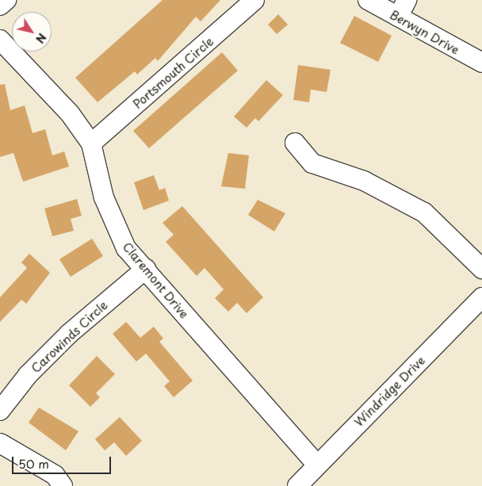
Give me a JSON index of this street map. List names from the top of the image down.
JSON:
{
  "streets": {
    "street": [
      "Berwyn Drive",
      "Portsmouth Circle",
      "Claremont Drive",
      "Carowinds Circle",
      "Windridge Drive"
    ]
  },
  "crossings": [
    ["Portsmouth Circle", "Claremont Drive"],
    ["Claremont Drive", "Carowinds Circle"],
    ["Claremont Drive", "Windridge Drive"]
  ],
  "scale_bar": "50 m",
  "north": "bottom right"
}
